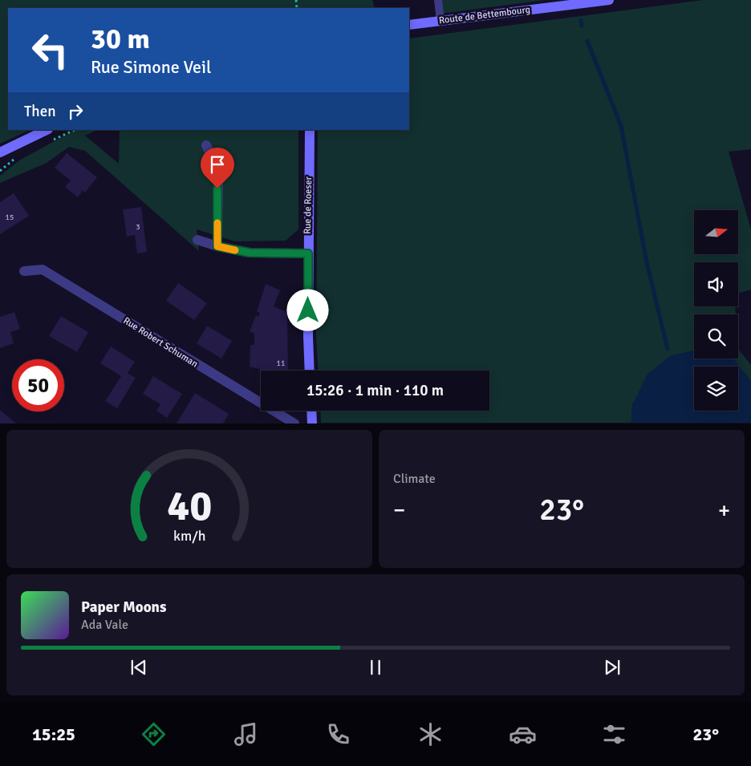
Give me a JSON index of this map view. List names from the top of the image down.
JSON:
{
  "streets": {
    "main road": ["Route de Bettembourg", "Rue de Roeser"],
    "street": ["Rue Robert Schuman"]
  },
  "house_numbers": ["15", "3", "11"],
  "north": "right",
  "page": {
    "turn": ["30 m", "Rue Simone Veil"],
    "then": "Then",
    "limit": "50",
    "trip": "15:26 · 1 min · 110 m",
    "tile": "Climate",
    "heat": ["−", "23°", "+"],
    "song": ["Paper Moons", "Ada Vale"],
    "tabs": ["15:25", "23°"],
    "gauge": ["40", "km/h"]
  }
}
